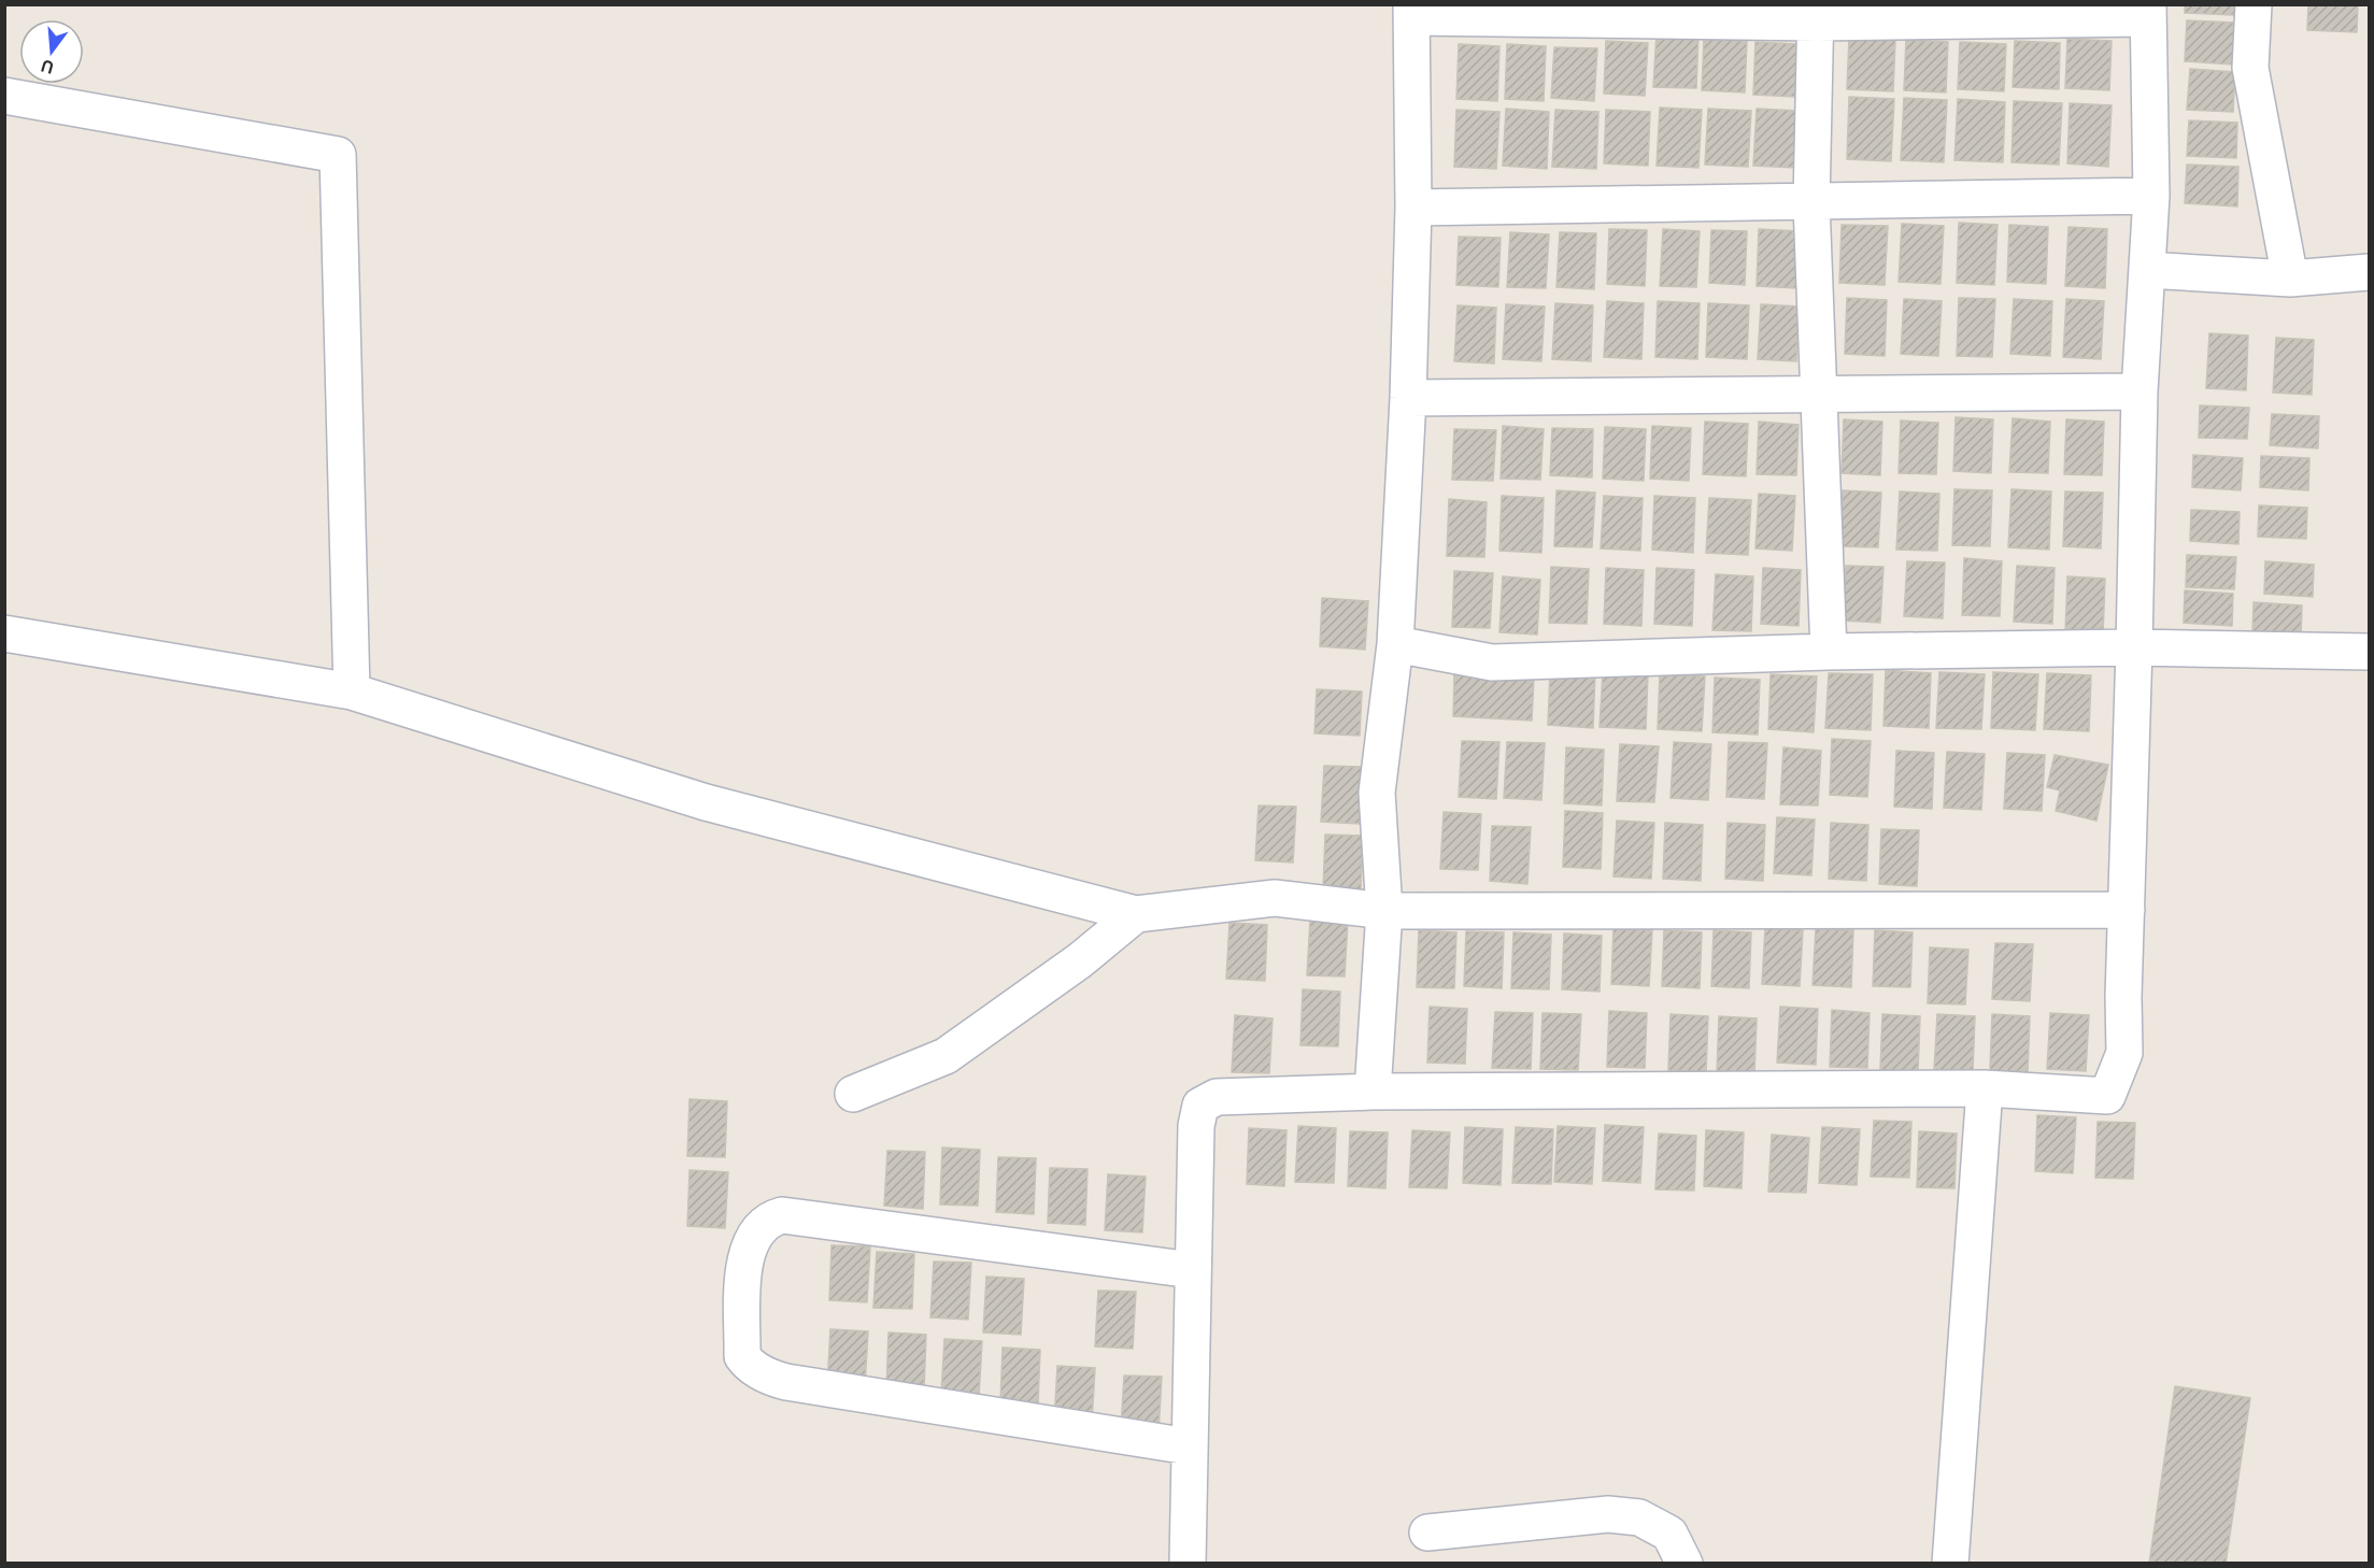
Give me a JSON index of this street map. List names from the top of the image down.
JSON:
{
  "north": "bottom"
}
